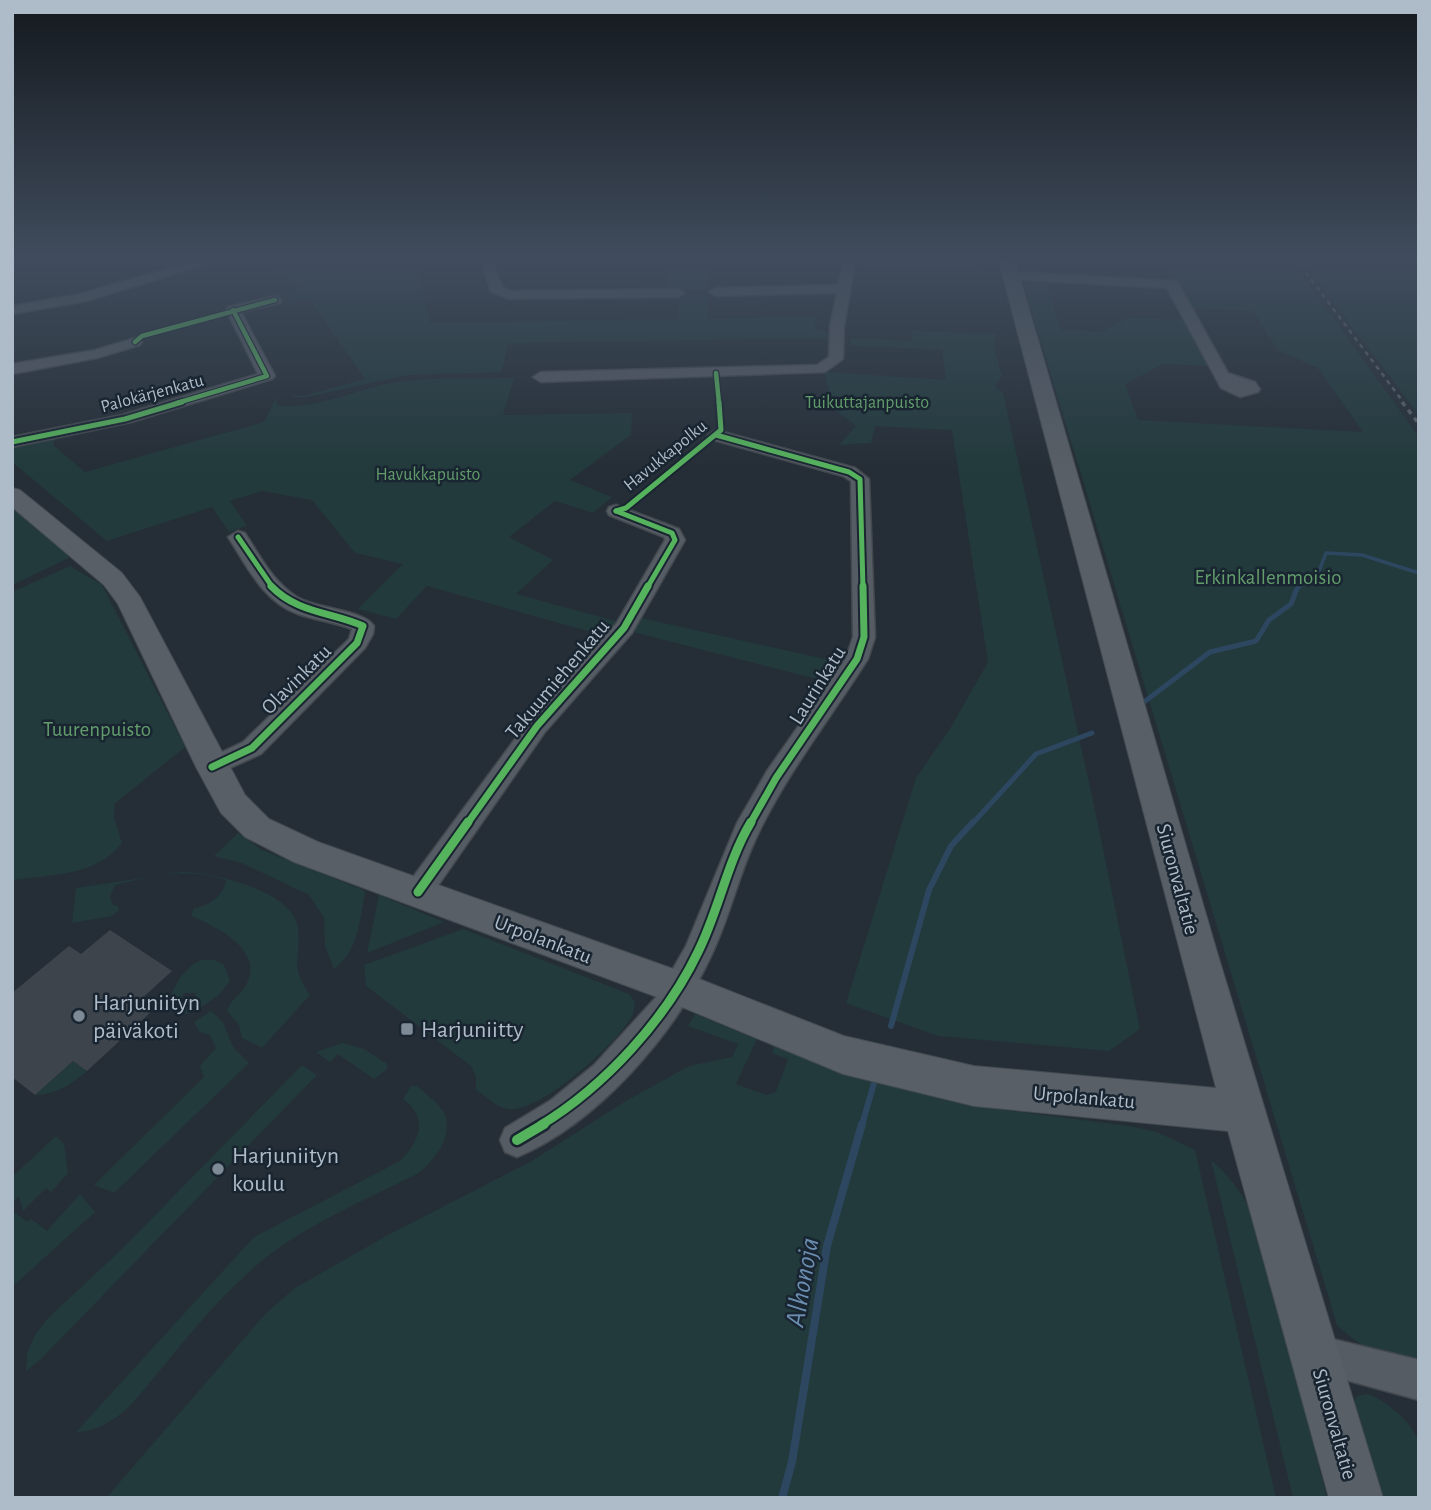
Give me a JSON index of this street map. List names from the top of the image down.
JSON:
{
  "streets": {
    "main road": ["Siuronvaltatie", "Urpolankatu"],
    "street": [
      "Palokärjenkatu",
      "Olavinkatu",
      "Takuumiehenkatu",
      "Laurinkatu"
    ],
    "cycle path": ["Havukkapolku"]
  },
  "crossings": [
    ["Olavinkatu", "Urpolankatu"],
    ["Takuumiehenkatu", "Urpolankatu"],
    ["Laurinkatu", "Urpolankatu"],
    ["Siuronvaltatie", "Urpolankatu"]
  ],
  "water": ["Alhonoja"],
  "parks": [
    "Tuikuttajanpuisto",
    "Havukkapuisto",
    "Erkinkallenmoisio",
    "Tuurenpuisto"
  ],
  "places": {
    "other": ["Harjuniityn päiväkoti", "Harjuniityn koulu"],
    "transit": ["Harjuniitty"]
  }
}
